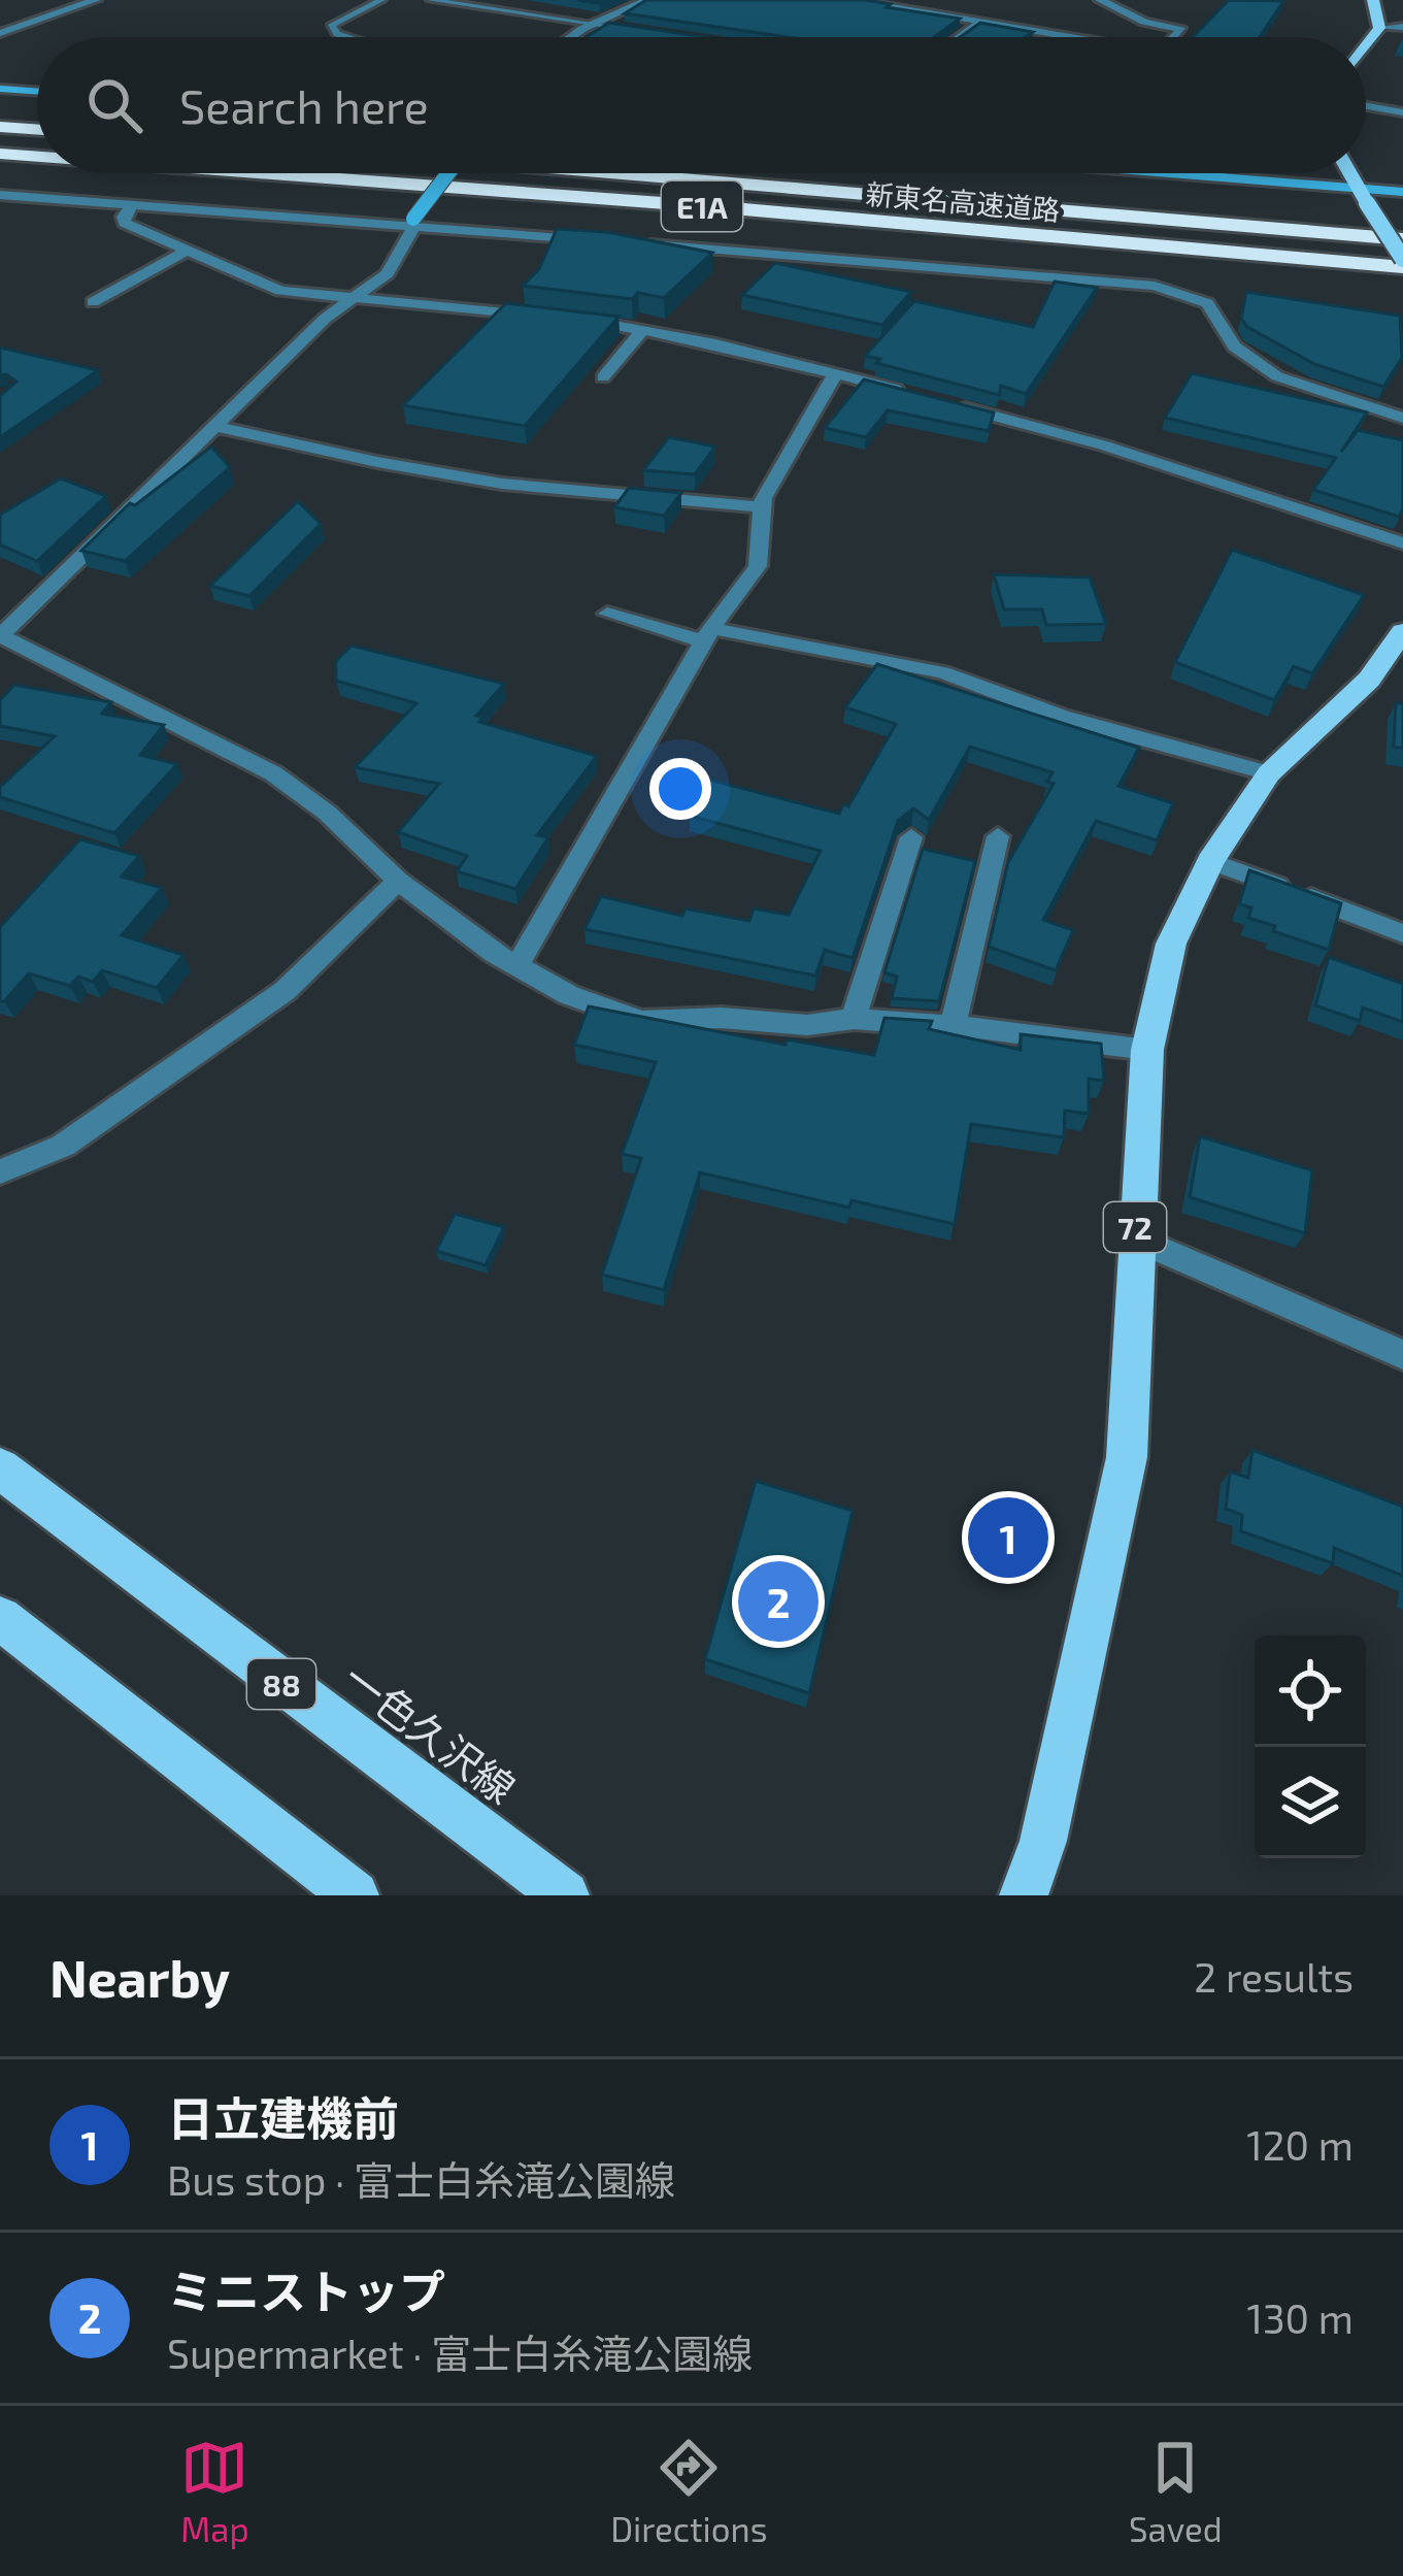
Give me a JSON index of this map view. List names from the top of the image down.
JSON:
{
  "streets": {
    "highway": ["新東名高速道路", "E1A"],
    "main road": ["72", "88", "一色久沢線"]
  },
  "page": {
    "search": "Search here",
    "pins": ["1", "2"],
    "heading": ["Nearby", "2 results"],
    "list": [
      {
        "mark": "1",
        "name": "日立建機前",
        "note": "Bus stop · 富士白糸滝公園線",
        "value": "120 m"
      },
      {
        "mark": "2",
        "name": "ミニストップ",
        "note": "Supermarket · 富士白糸滝公園線",
        "value": "130 m"
      }
    ],
    "nav": ["Map", "Directions", "Saved"]
  }
}
